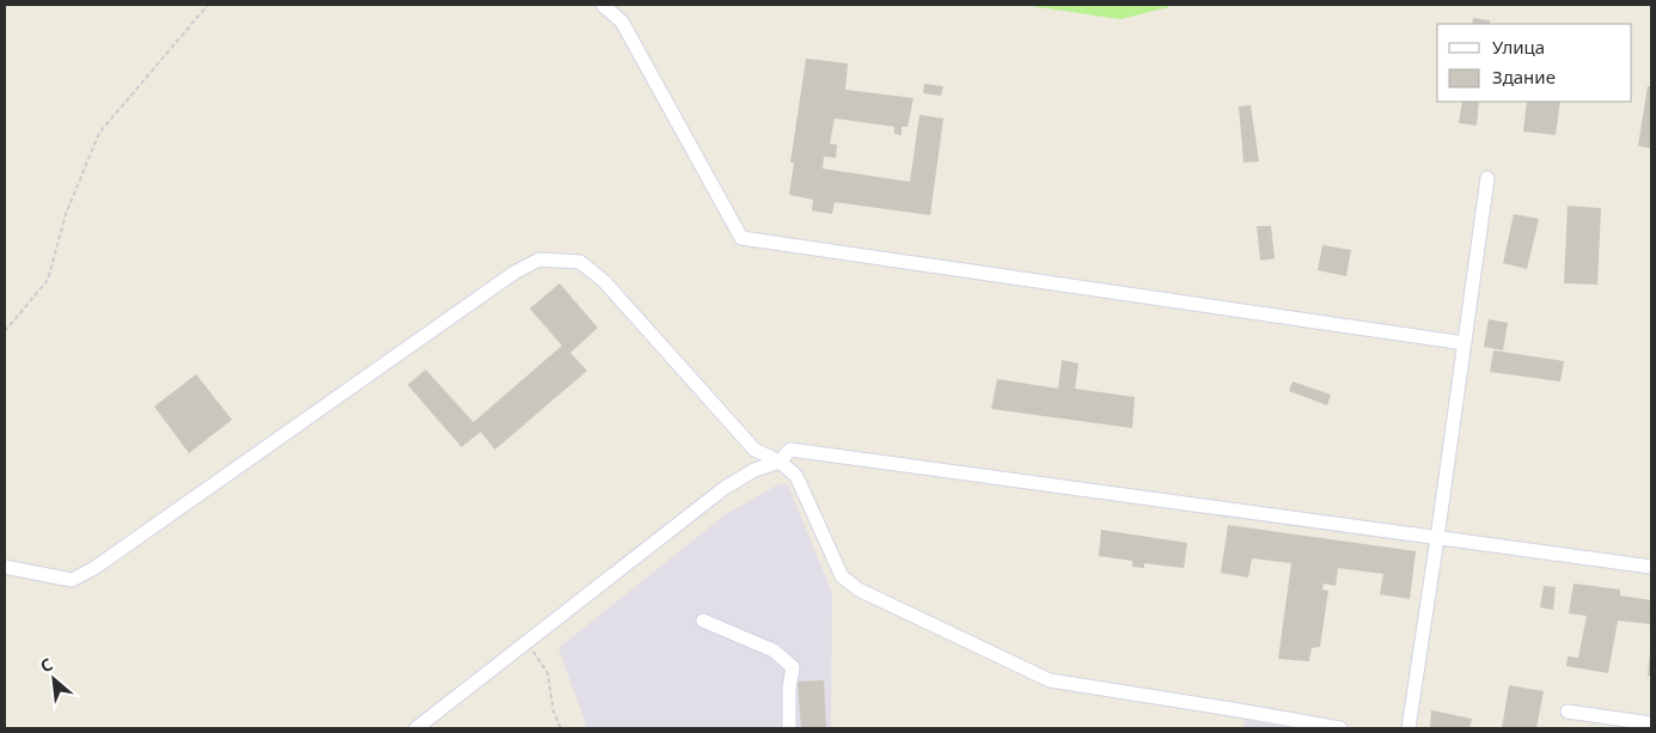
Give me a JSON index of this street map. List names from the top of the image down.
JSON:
{
  "legend": ["Улица", "Здание"],
  "north": "top left"
}
